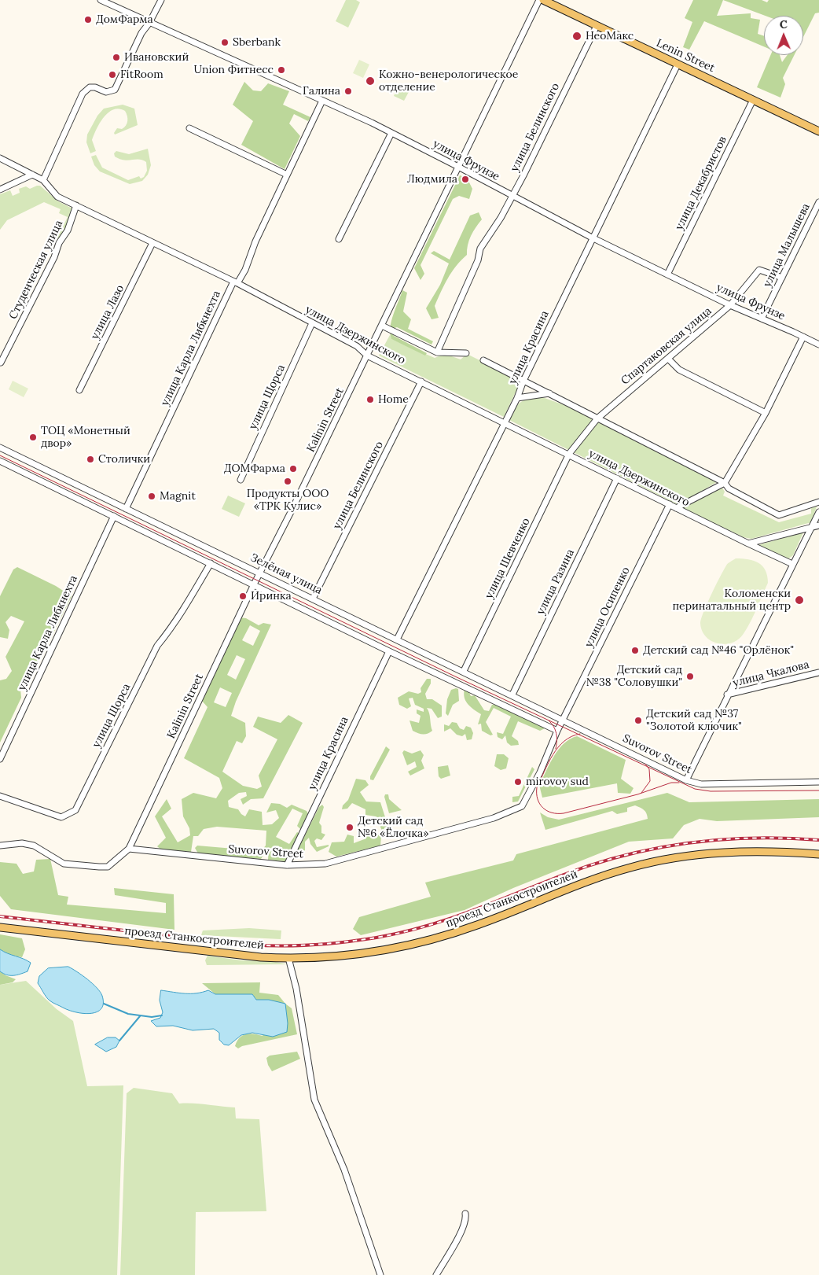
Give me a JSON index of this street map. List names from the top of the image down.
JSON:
{
  "streets": {
    "main road": ["Lenin Street", "проезд Станкостроителей"],
    "street": [
      "улица Белинского",
      "улица Фрунзе",
      "улица Декабристов",
      "улица Малышева",
      "Студенческая улица",
      "улица Лазо",
      "улица Дзержинского",
      "Спартаковская улица",
      "улица Красина",
      "улица Карла Либкнехта",
      "улица Щорса",
      "Kalinin Street",
      "улица Шевченко",
      "Зелёная улица",
      "улица Разина",
      "улица Осипенко",
      "улица Чкалова",
      "Suvorov Street"
    ]
  },
  "crossings": [
    ["Lenin Street", "улица Белинского"],
    ["Lenin Street", "улица Декабристов"],
    ["Lenin Street", "улица Красина"],
    ["улица Белинского", "улица Фрунзе"],
    ["улица Белинского", "улица Дзержинского"],
    ["улица Белинского", "Зелёная улица"],
    ["улица Фрунзе", "улица Декабристов"],
    ["улица Фрунзе", "улица Малышева"],
    ["улица Фрунзе", "Спартаковская улица"],
    ["улица Фрунзе", "улица Красина"],
    ["улица Фрунзе", "улица Карла Либкнехта"],
    ["улица Фрунзе", "Kalinin Street"],
    ["улица Малышева", "Спартаковская улица"],
    ["Студенческая улица", "улица Дзержинского"],
    ["улица Лазо", "улица Дзержинского"],
    ["улица Дзержинского", "Спартаковская улица"],
    ["улица Дзержинского", "улица Красина"],
    ["улица Дзержинского", "улица Карла Либкнехта"],
    ["улица Дзержинского", "улица Щорса"],
    ["улица Дзержинского", "Kalinin Street"],
    ["улица Дзержинского", "улица Шевченко"],
    ["улица Дзержинского", "улица Разина"],
    ["улица Дзержинского", "улица Осипенко"],
    ["Спартаковская улица", "улица Шевченко"],
    ["улица Красина", "Зелёная улица"],
    ["улица Красина", "Suvorov Street"],
    ["улица Карла Либкнехта", "Зелёная улица"],
    ["Kalinin Street", "Зелёная улица"],
    ["Kalinin Street", "Suvorov Street"],
    ["улица Шевченко", "Зелёная улица"],
    ["Зелёная улица", "улица Разина"],
    ["Зелёная улица", "улица Осипенко"],
    ["Зелёная улица", "Suvorov Street"],
    ["улица Осипенко", "Suvorov Street"]
  ],
  "places": [
    "ДомФарма",
    "НеоМакс",
    "Sberbank",
    "Ивановский",
    "Union Фитнесс",
    "FitRoom",
    "Кожно-венерологическое отделение",
    "Галина",
    "Людмила",
    "Home",
    "ТОЦ «Монетный двор»",
    "Столички",
    "ДОМФарма",
    "Продукты ООО «ТРК Кулис»",
    "Magnit",
    "Иринка",
    "Коломенски перинатальный центр",
    "Детский сад №46 \"Орлёнок\"",
    "Детский сад №38 \"Соловушки\"",
    "Детский сад №37 \"Золотой ключик\"",
    "mirovoy sud",
    "Детский сад №6 «Ёлочка»"
  ],
  "north": "top"
}
